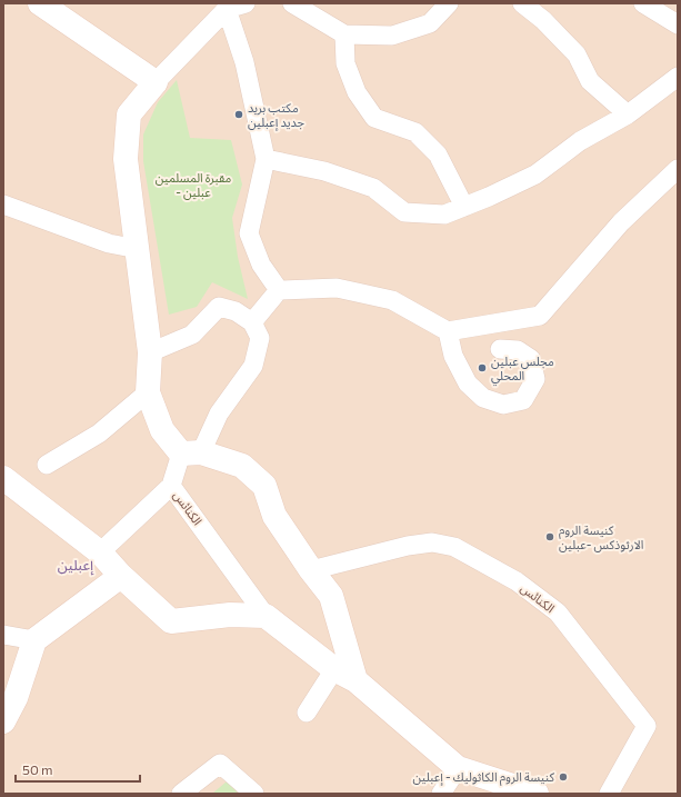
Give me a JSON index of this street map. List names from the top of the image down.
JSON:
{
  "streets": {
    "street": ["الكنائس"]
  },
  "districts": ["إعبلين"],
  "parks": ["مقبرة المسلمين - عبلين"],
  "places": [
    "مكتب بريد جديد إعبلين",
    "مجلس عبلين المحلي",
    "كنيسة الروم الارثوذكس -عبلين",
    "كنيسة الروم الكاثوليك - إعبلين"
  ],
  "scale_bar": "50 m"
}
